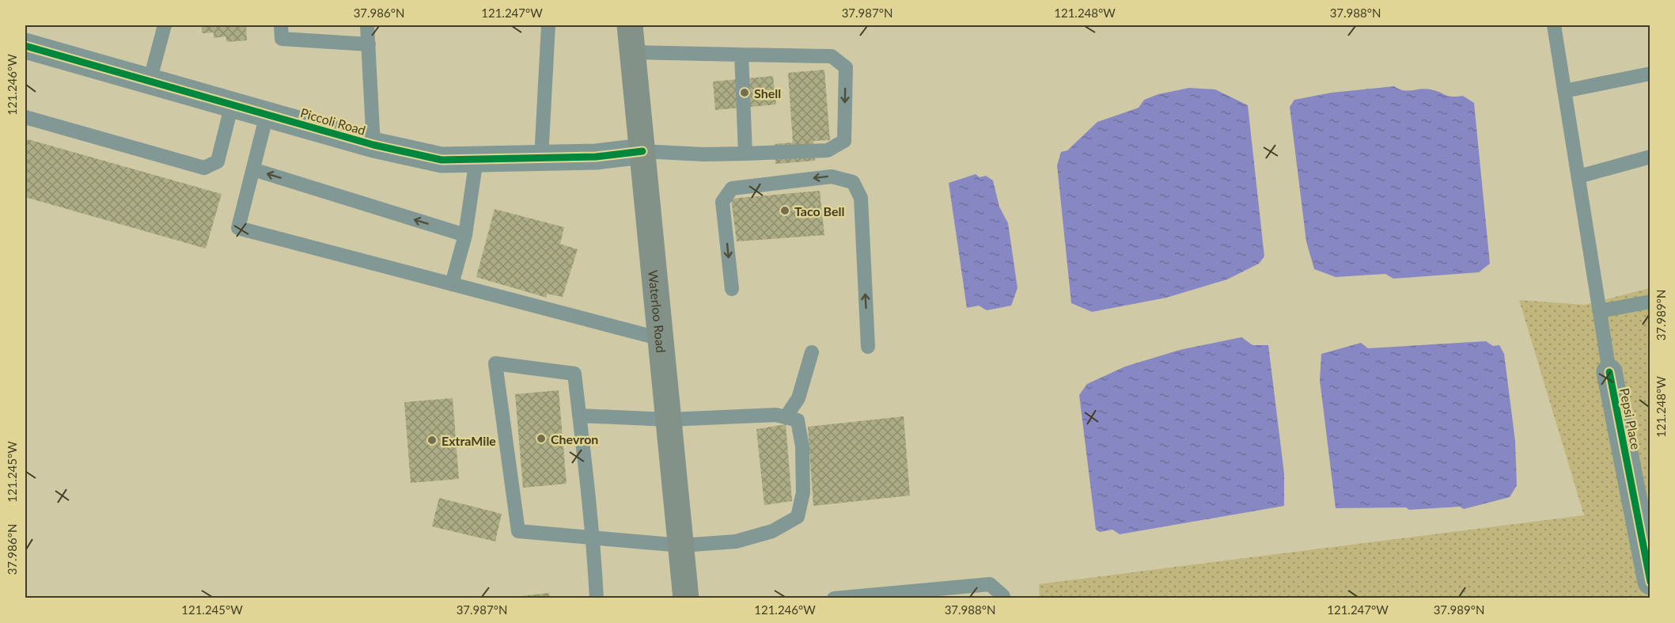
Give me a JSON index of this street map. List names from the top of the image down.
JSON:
{
  "streets": {
    "main road": ["Waterloo Road"],
    "street": ["Piccoli Road", "Pepsi Place"]
  },
  "crossings": [
    ["Piccoli Road", "Waterloo Road"]
  ],
  "places": [
    "Shell",
    "Taco Bell",
    "Chevron",
    "ExtraMile"
  ],
  "coordinates": [
    "37.986°N",
    "121.247°W",
    "37.987°N",
    "121.248°W",
    "37.988°N",
    "121.246°W",
    "37.989°N",
    "121.245°W"
  ]
}
